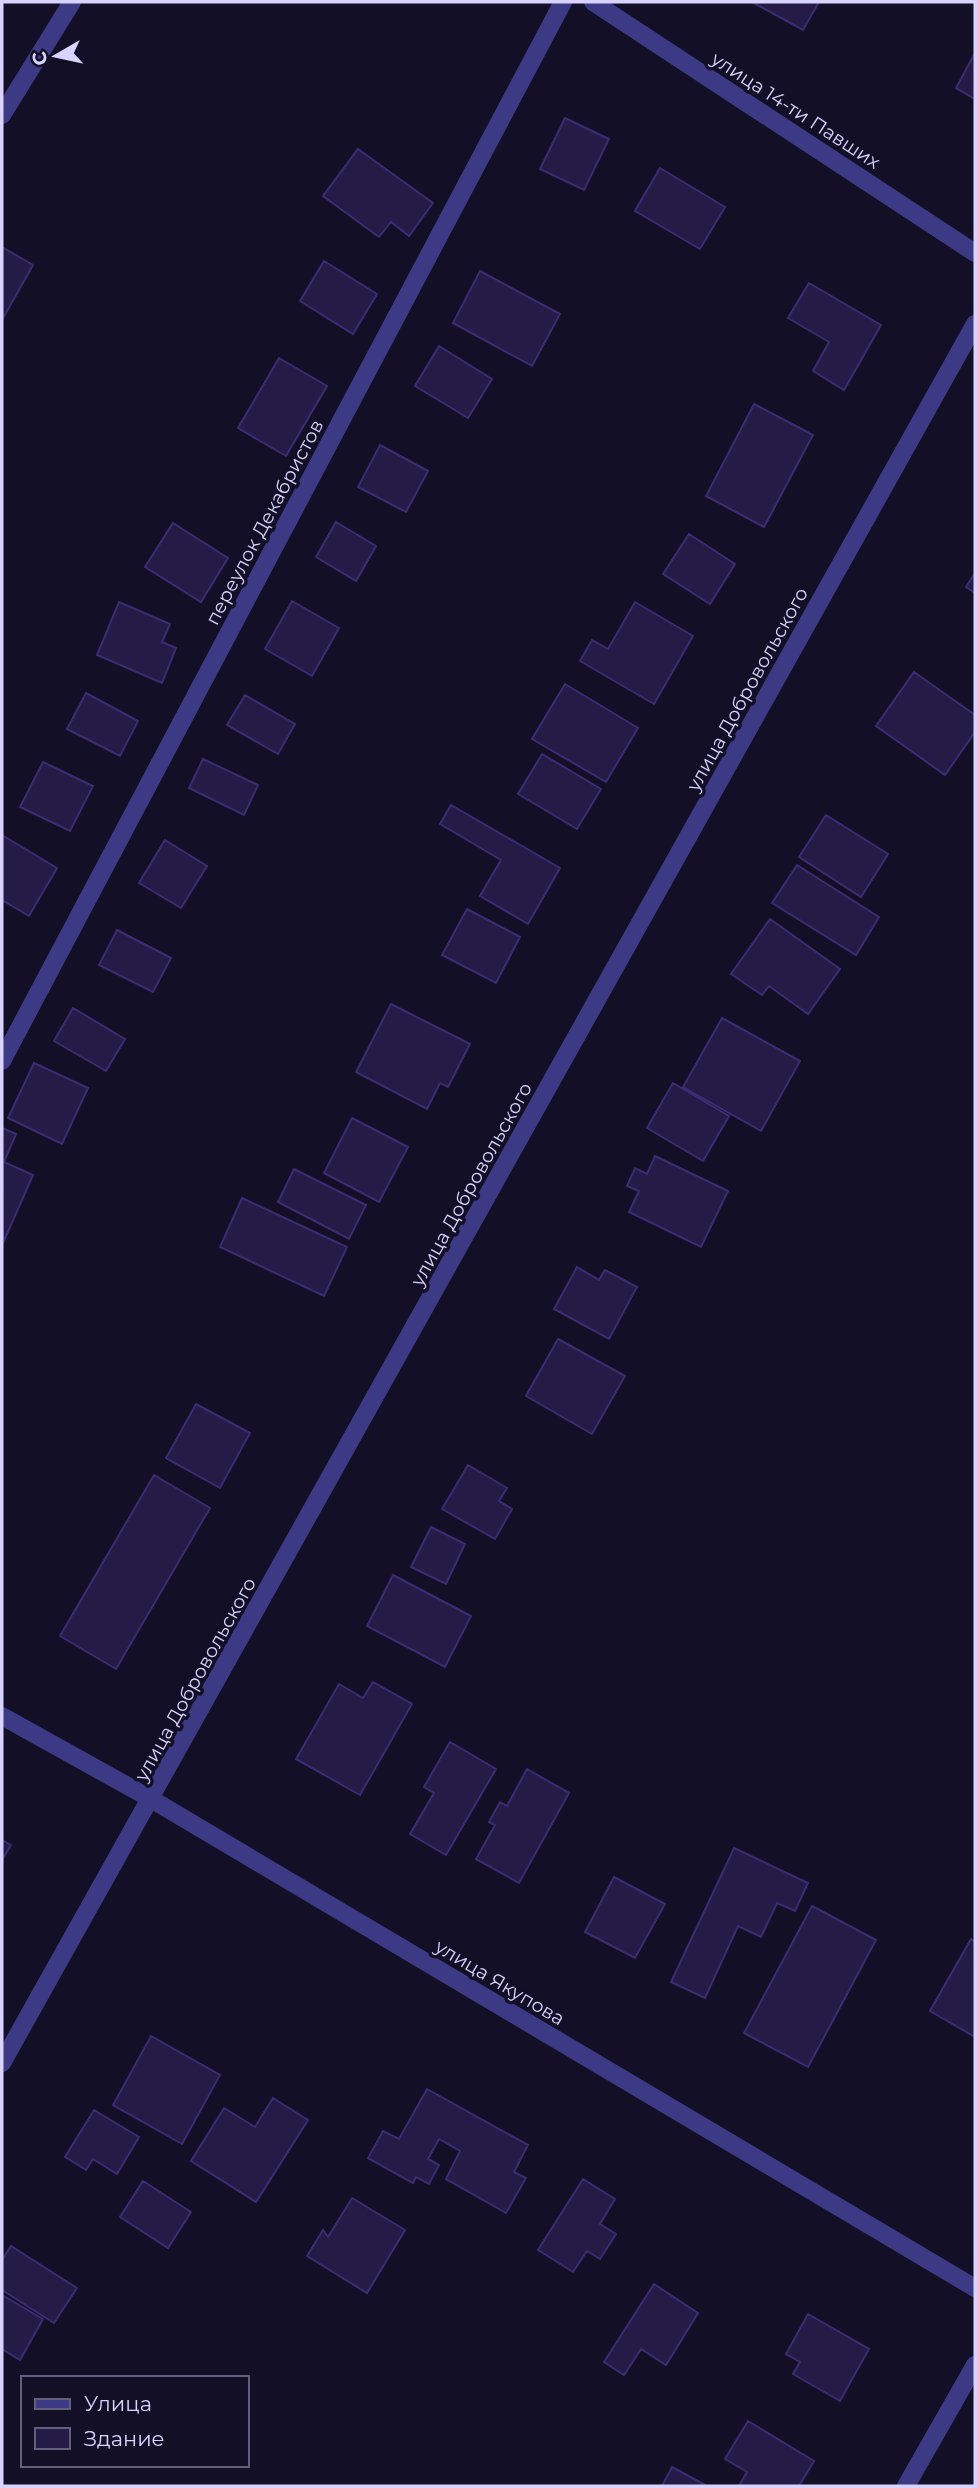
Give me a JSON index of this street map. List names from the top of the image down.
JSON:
{
  "streets": {
    "street": [
      "улица 14-ти Павших",
      "переулок Декабристов",
      "улица Добровольского",
      "улица Якупова"
    ]
  },
  "crossings": [
    ["улица Добровольского", "улица Якупова"]
  ],
  "legend": ["Улица", "Здание"],
  "north": "left"
}
